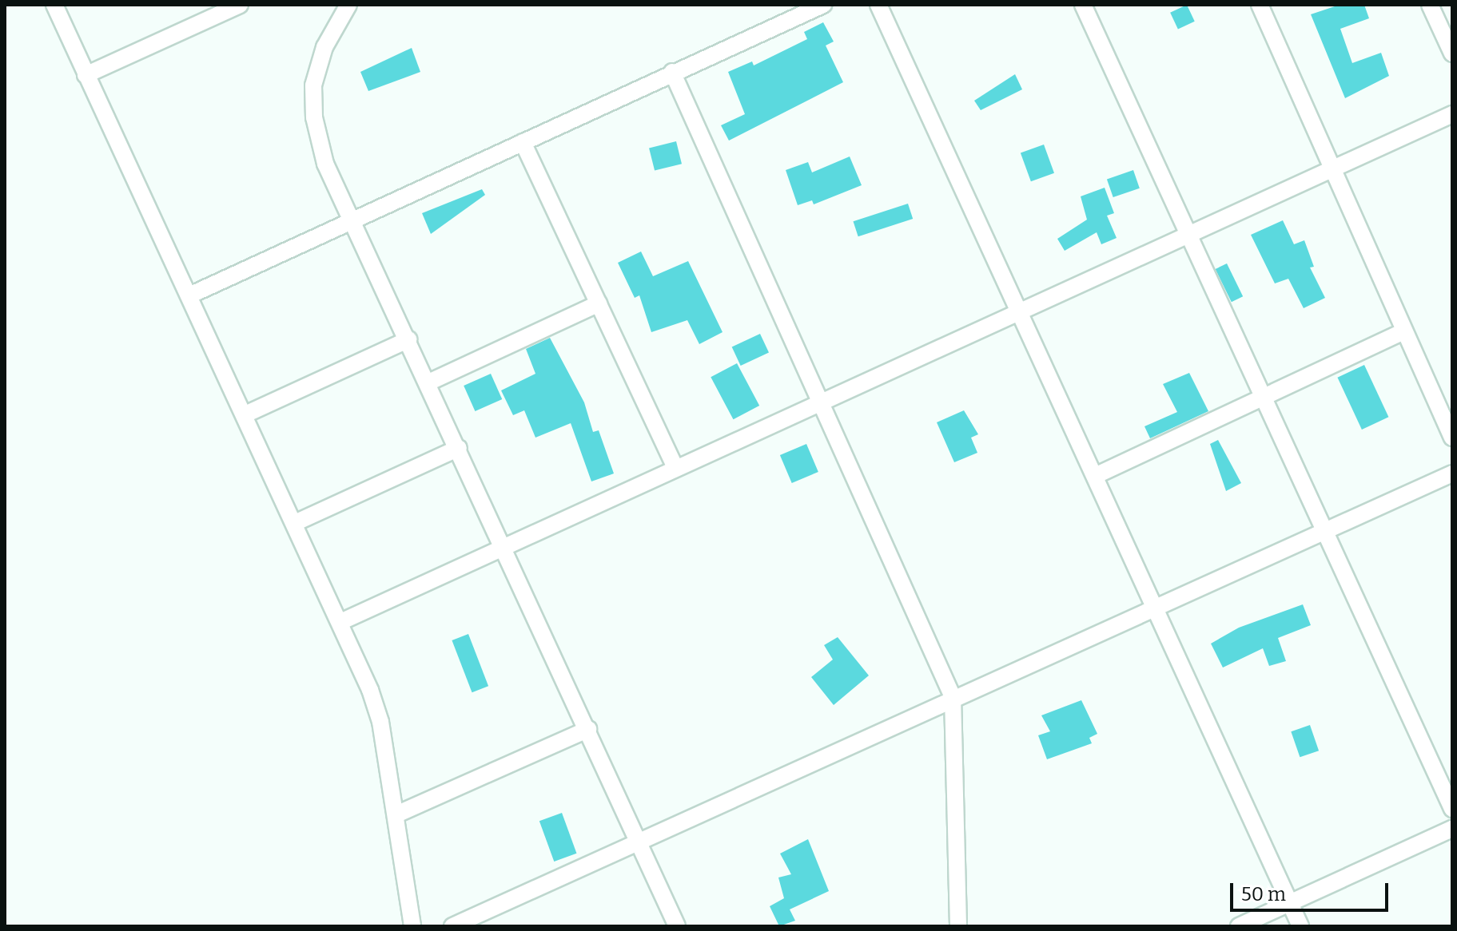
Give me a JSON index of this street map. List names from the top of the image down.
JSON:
{
  "scale_bar": "50 m"
}
